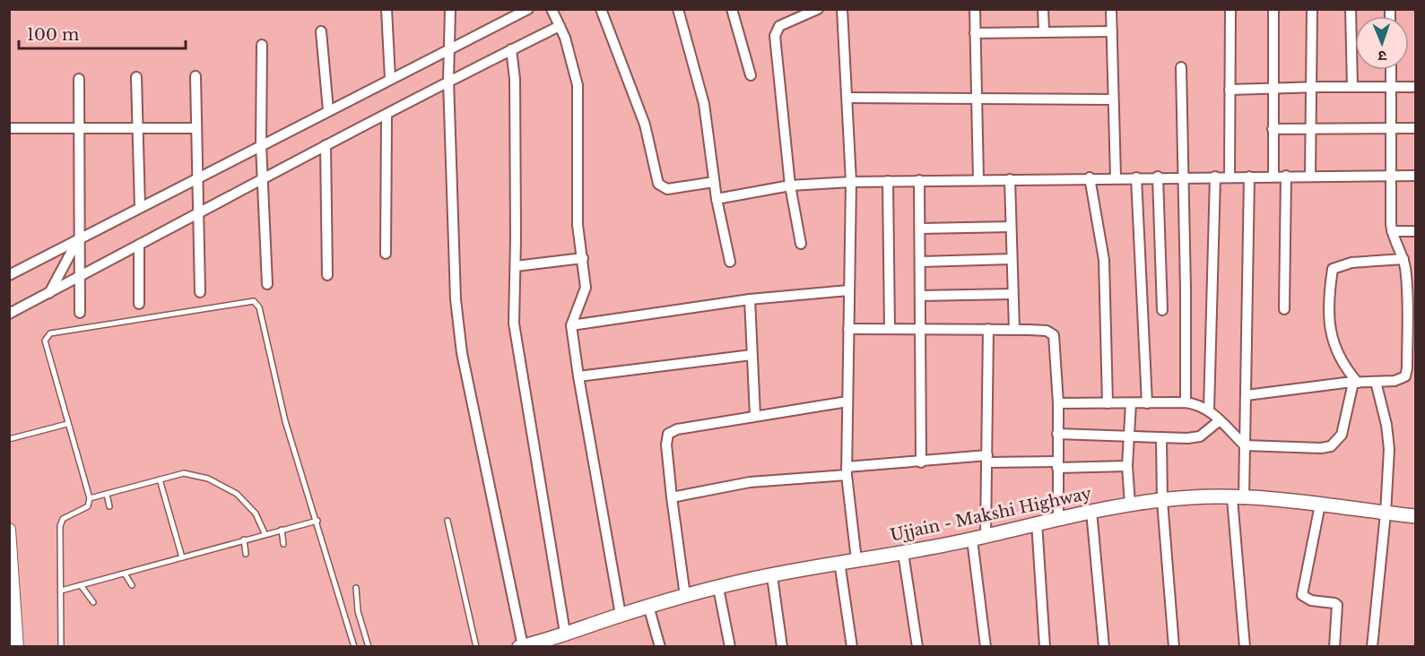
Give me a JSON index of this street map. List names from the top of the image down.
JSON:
{
  "streets": {
    "main road": ["Ujjain - Makshi Highway"]
  },
  "scale_bar": "100 m",
  "north": "bottom"
}
